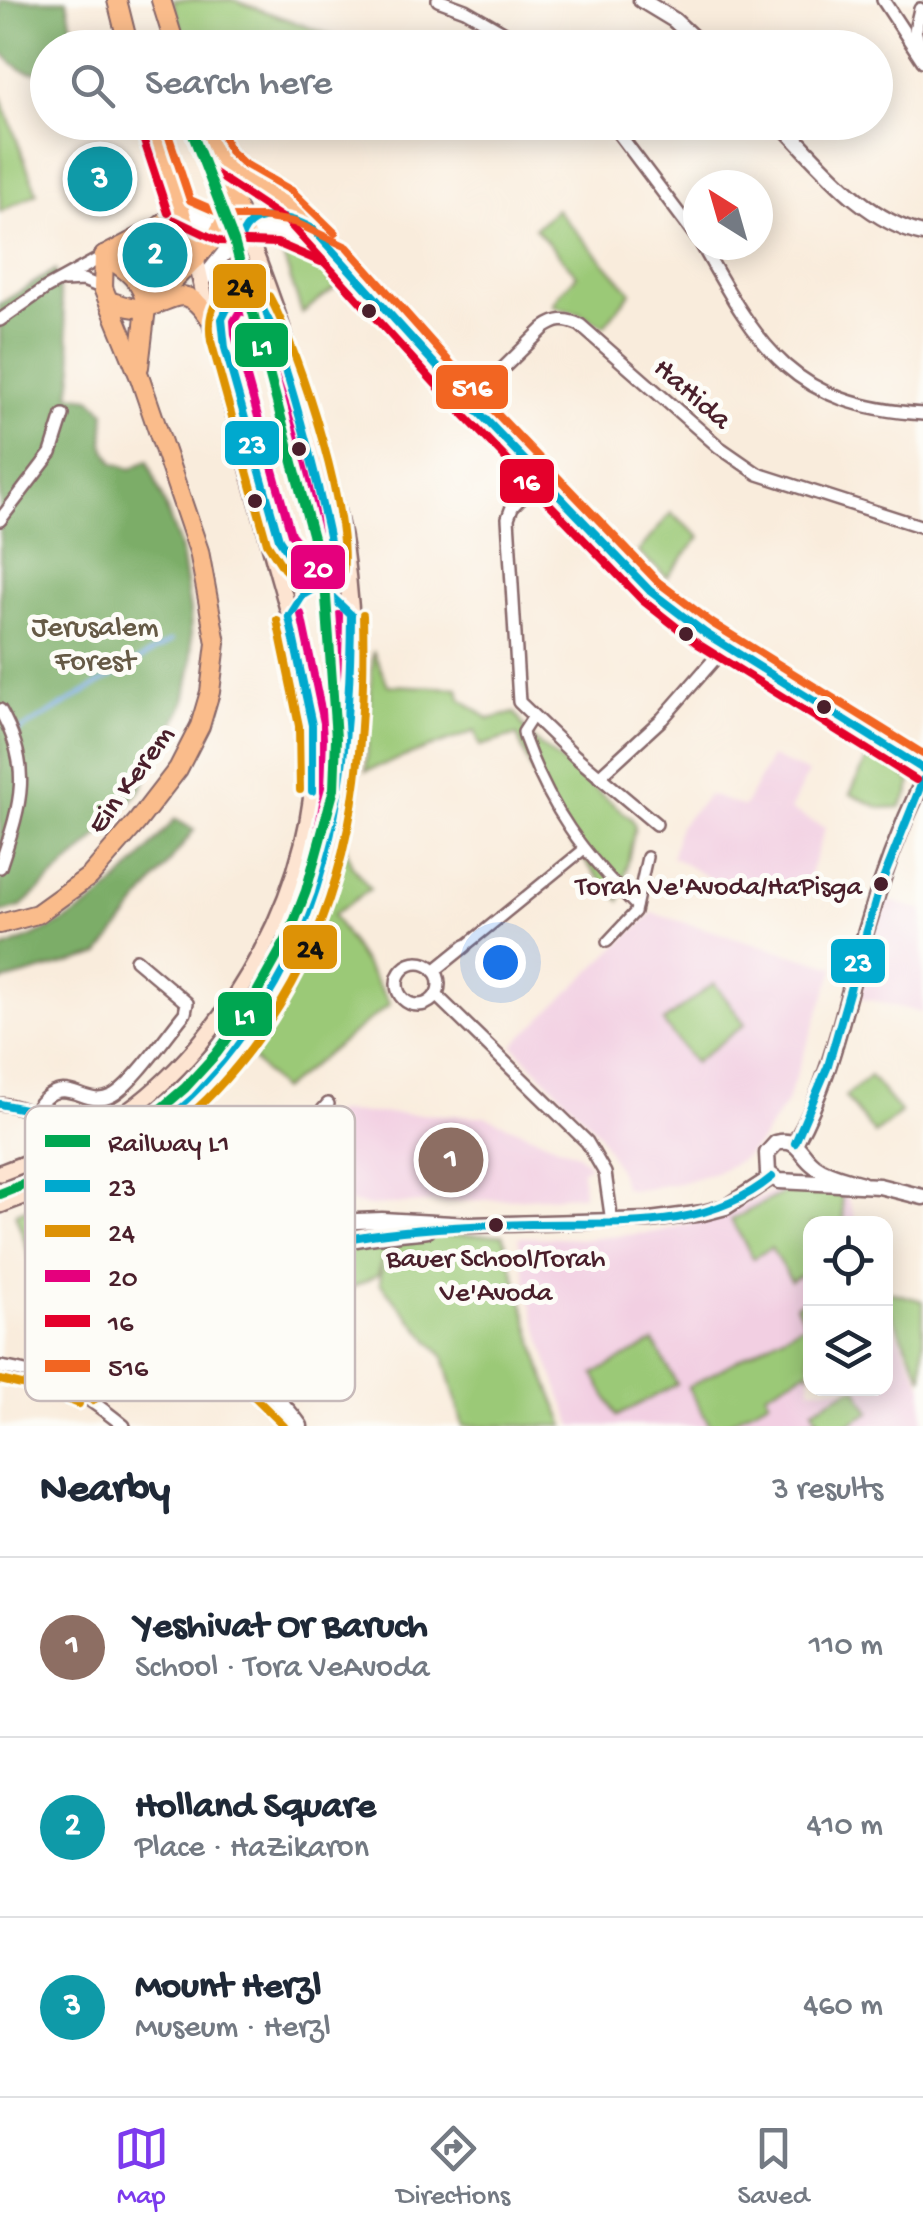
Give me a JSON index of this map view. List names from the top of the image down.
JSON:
{
  "streets": {
    "main road": ["Ein Kerem"],
    "street": ["HaHida"]
  },
  "parks": ["Jerusalem Forest"],
  "places": ["Torah Ve'Avoda/HaPisga", "Bauer School/Torah Ve'Avoda"],
  "lines": [
    "rail line L1",
    "transit line 16",
    "transit line 516",
    "transit line 23",
    "transit line 24",
    "transit line 20"
  ],
  "legend": [
    "Railway L1",
    "23",
    "24",
    "20",
    "16",
    "516"
  ],
  "north": "top left",
  "page": {
    "search": "Search here",
    "pins": ["3", "2", "1"],
    "heading": ["Nearby", "3 results"],
    "list": [
      {
        "mark": "1",
        "name": "Yeshivat Or Baruch",
        "note": "School · Tora VeAvoda",
        "value": "110 m"
      },
      {
        "mark": "2",
        "name": "Holland Square",
        "note": "Place · HaZikaron",
        "value": "410 m"
      },
      {
        "mark": "3",
        "name": "Mount Herzl",
        "note": "Museum · Herzl",
        "value": "460 m"
      }
    ],
    "nav": ["Map", "Directions", "Saved"]
  }
}
